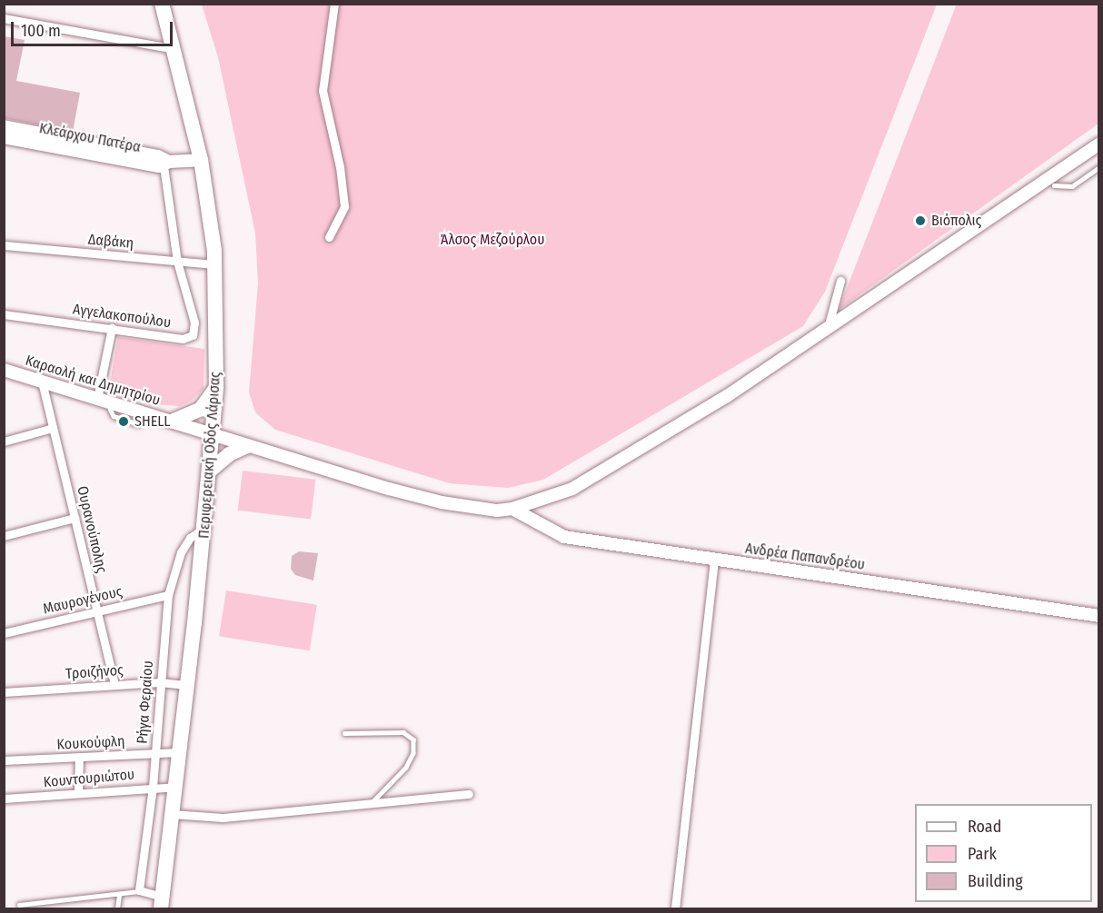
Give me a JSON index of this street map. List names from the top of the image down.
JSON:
{
  "streets": {
    "highway": ["Περιφερειακή Οδός Λάρισας"],
    "street": [
      "Κλεάρχου Πατέρα",
      "Δαβάκη",
      "Αγγελακοπούλου",
      "Καραολή και Δημητρίου",
      "Ουρανούπολης",
      "Ανδρέα Παπανδρέου",
      "Μαυρογένους",
      "Τρoιζήνος",
      "Ρήγα Φεραίου",
      "Κουκούφλη",
      "Κουντουριώτου"
    ]
  },
  "crossings": [
    ["Κλεάρχου Πατέρα", "Αγγελακοπούλου"],
    ["Κλεάρχου Πατέρα", "Περιφερειακή Οδός Λάρισας"],
    ["Δαβάκη", "Αγγελακοπούλου"],
    ["Δαβάκη", "Περιφερειακή Οδός Λάρισας"],
    ["Καραολή και Δημητρίου", "Περιφερειακή Οδός Λάρισας"],
    ["Καραολή και Δημητρίου", "Ουρανούπολης"],
    ["Καραολή και Δημητρίου", "Ανδρέα Παπανδρέου"],
    ["Περιφερειακή Οδός Λάρισας", "Τρoιζήνος"],
    ["Περιφερειακή Οδός Λάρισας", "Ρήγα Φεραίου"],
    ["Περιφερειακή Οδός Λάρισας", "Κουκούφλη"],
    ["Περιφερειακή Οδός Λάρισας", "Κουντουριώτου"],
    ["Ουρανούπολης", "Μαυρογένους"],
    ["Ουρανούπολης", "Τρoιζήνος"],
    ["Μαυρογένους", "Ρήγα Φεραίου"],
    ["Τρoιζήνος", "Ρήγα Φεραίου"],
    ["Ρήγα Φεραίου", "Κουκούφλη"],
    ["Ρήγα Φεραίου", "Κουντουριώτου"]
  ],
  "parks": ["Άλσος Μεζούρλου"],
  "places": ["Βιόπολις", "SHELL"],
  "legend": ["Road", "Park", "Building"],
  "scale_bar": "100 m"
}
